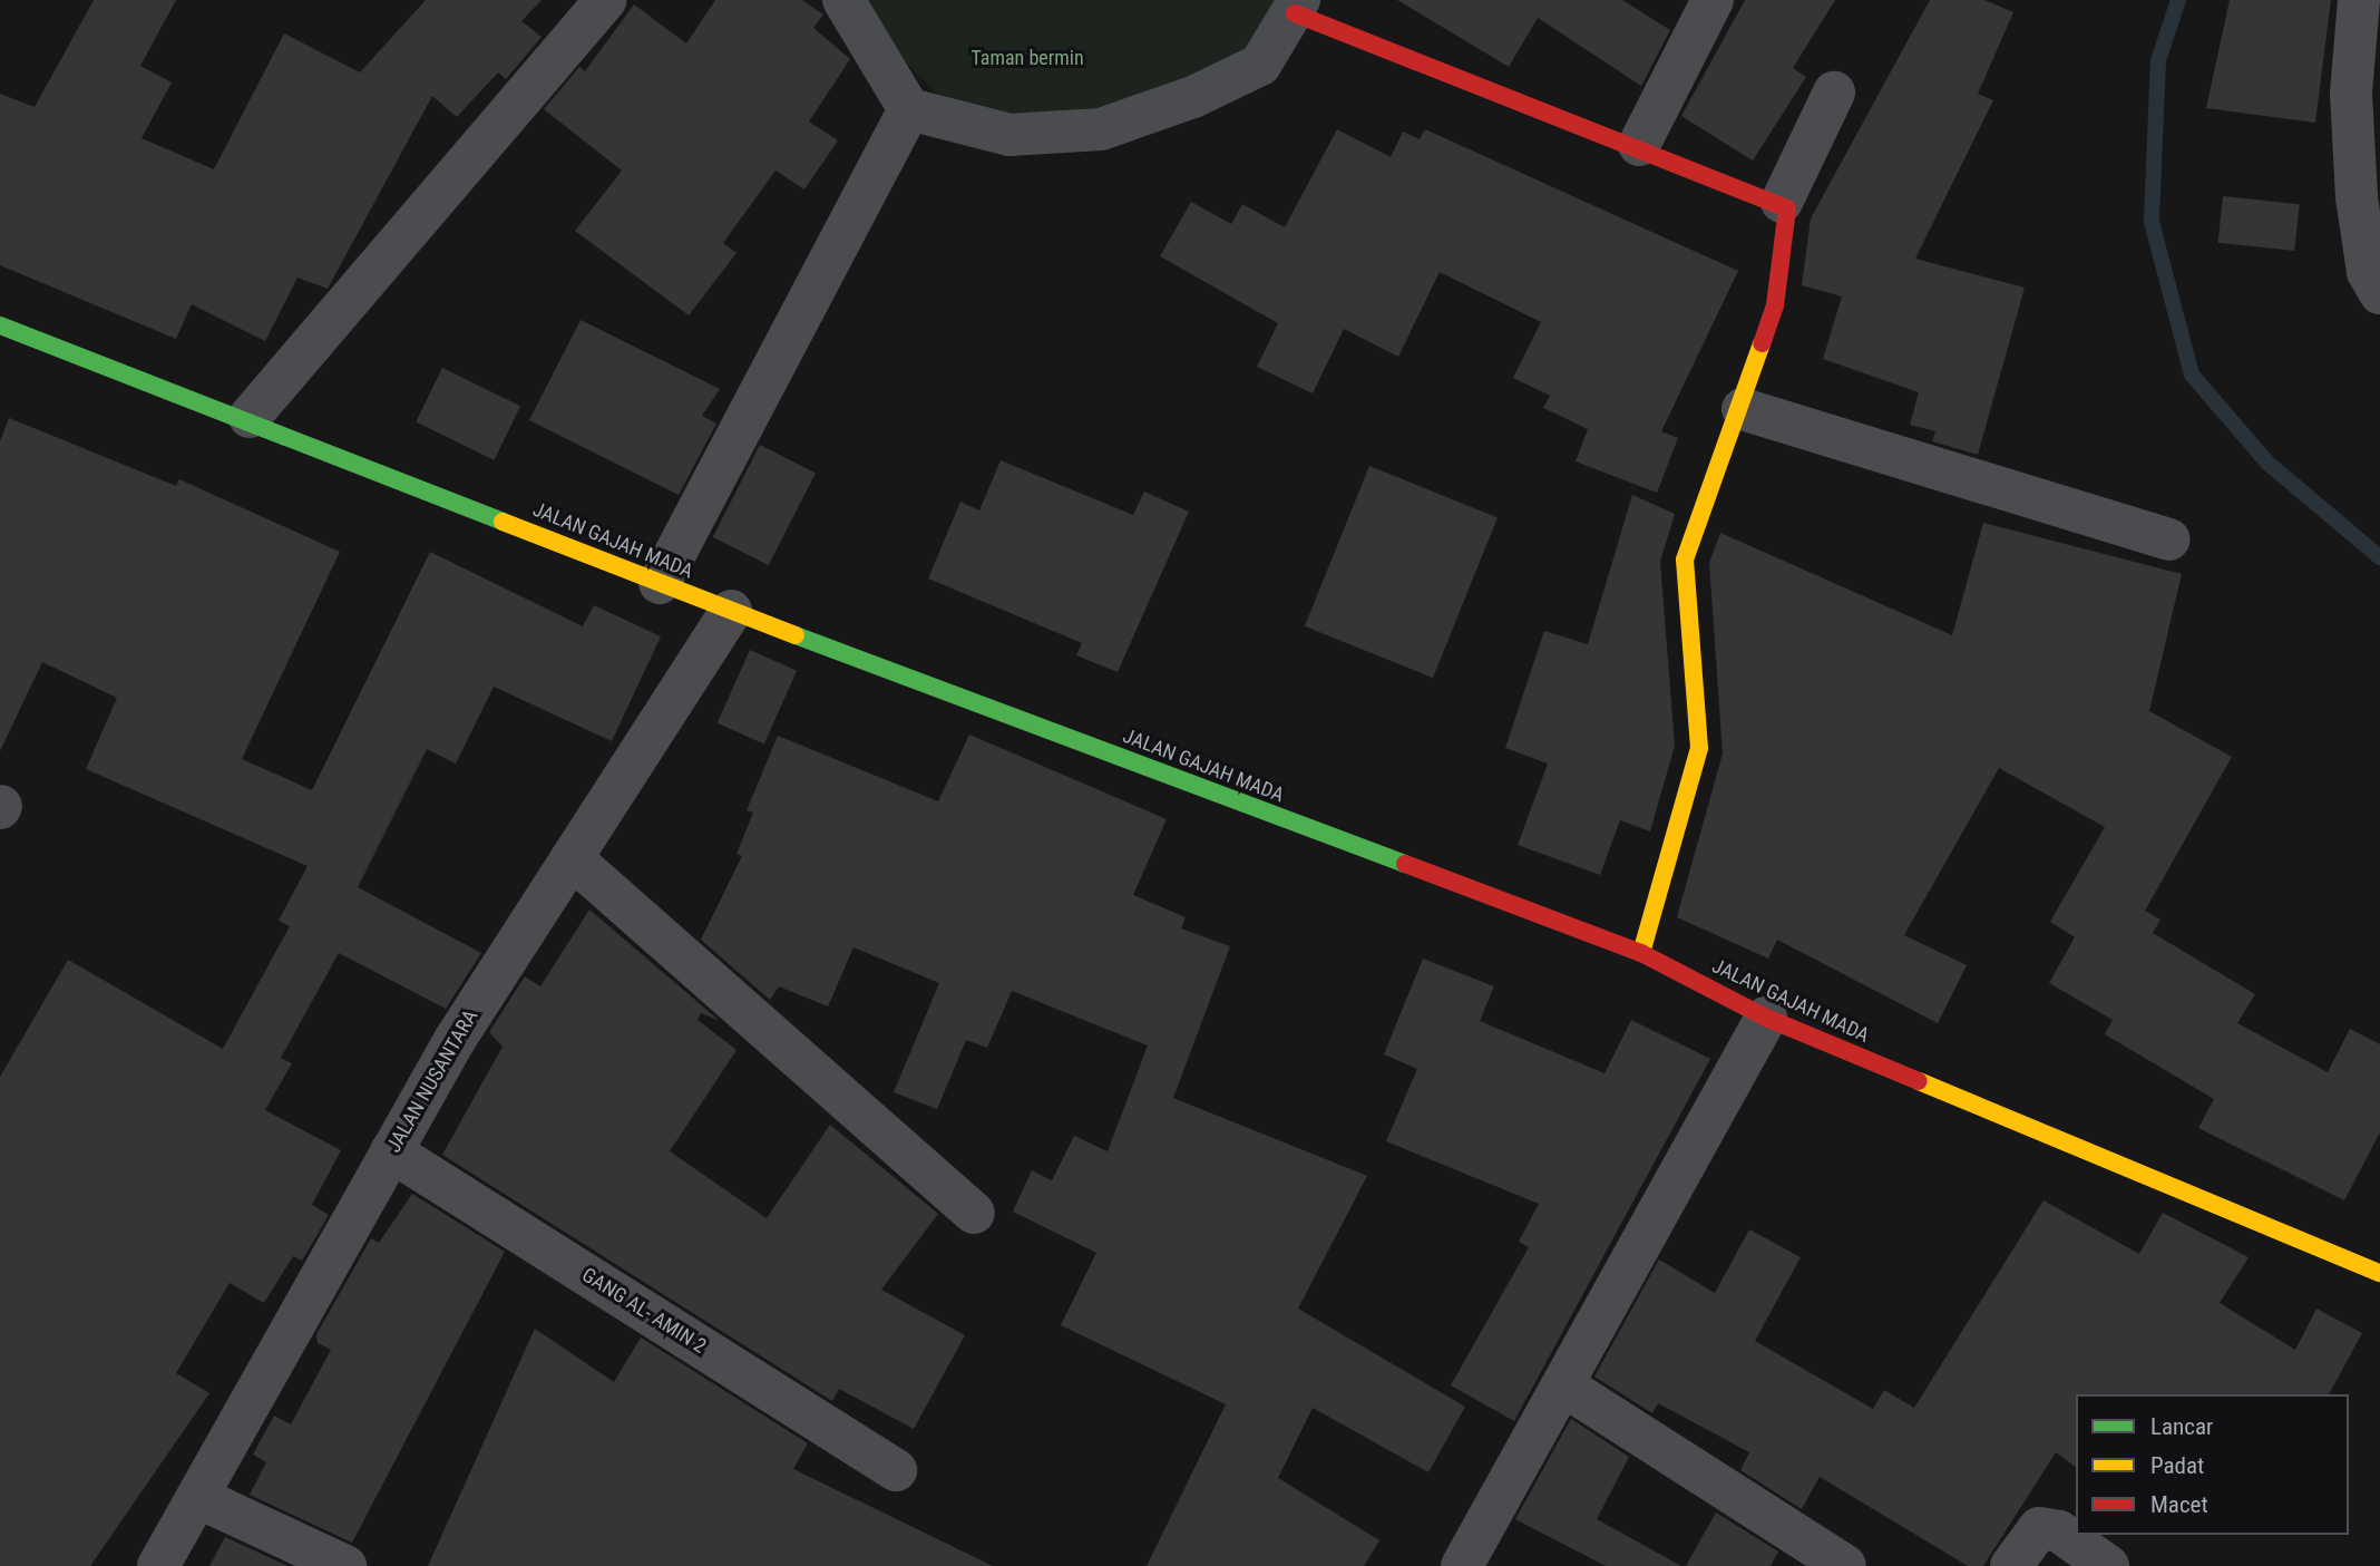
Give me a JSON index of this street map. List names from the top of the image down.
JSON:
{
  "streets": {
    "main road": ["JALAN GAJAH MADA"],
    "street": ["JALAN NUSANTARA", "GANG AL- AMIN 2"]
  },
  "crossings": [
    ["JALAN GAJAH MADA", "JALAN NUSANTARA"],
    ["JALAN NUSANTARA", "GANG AL- AMIN 2"]
  ],
  "parks": ["Taman bermin"],
  "legend": ["Lancar", "Padat", "Macet"]
}
